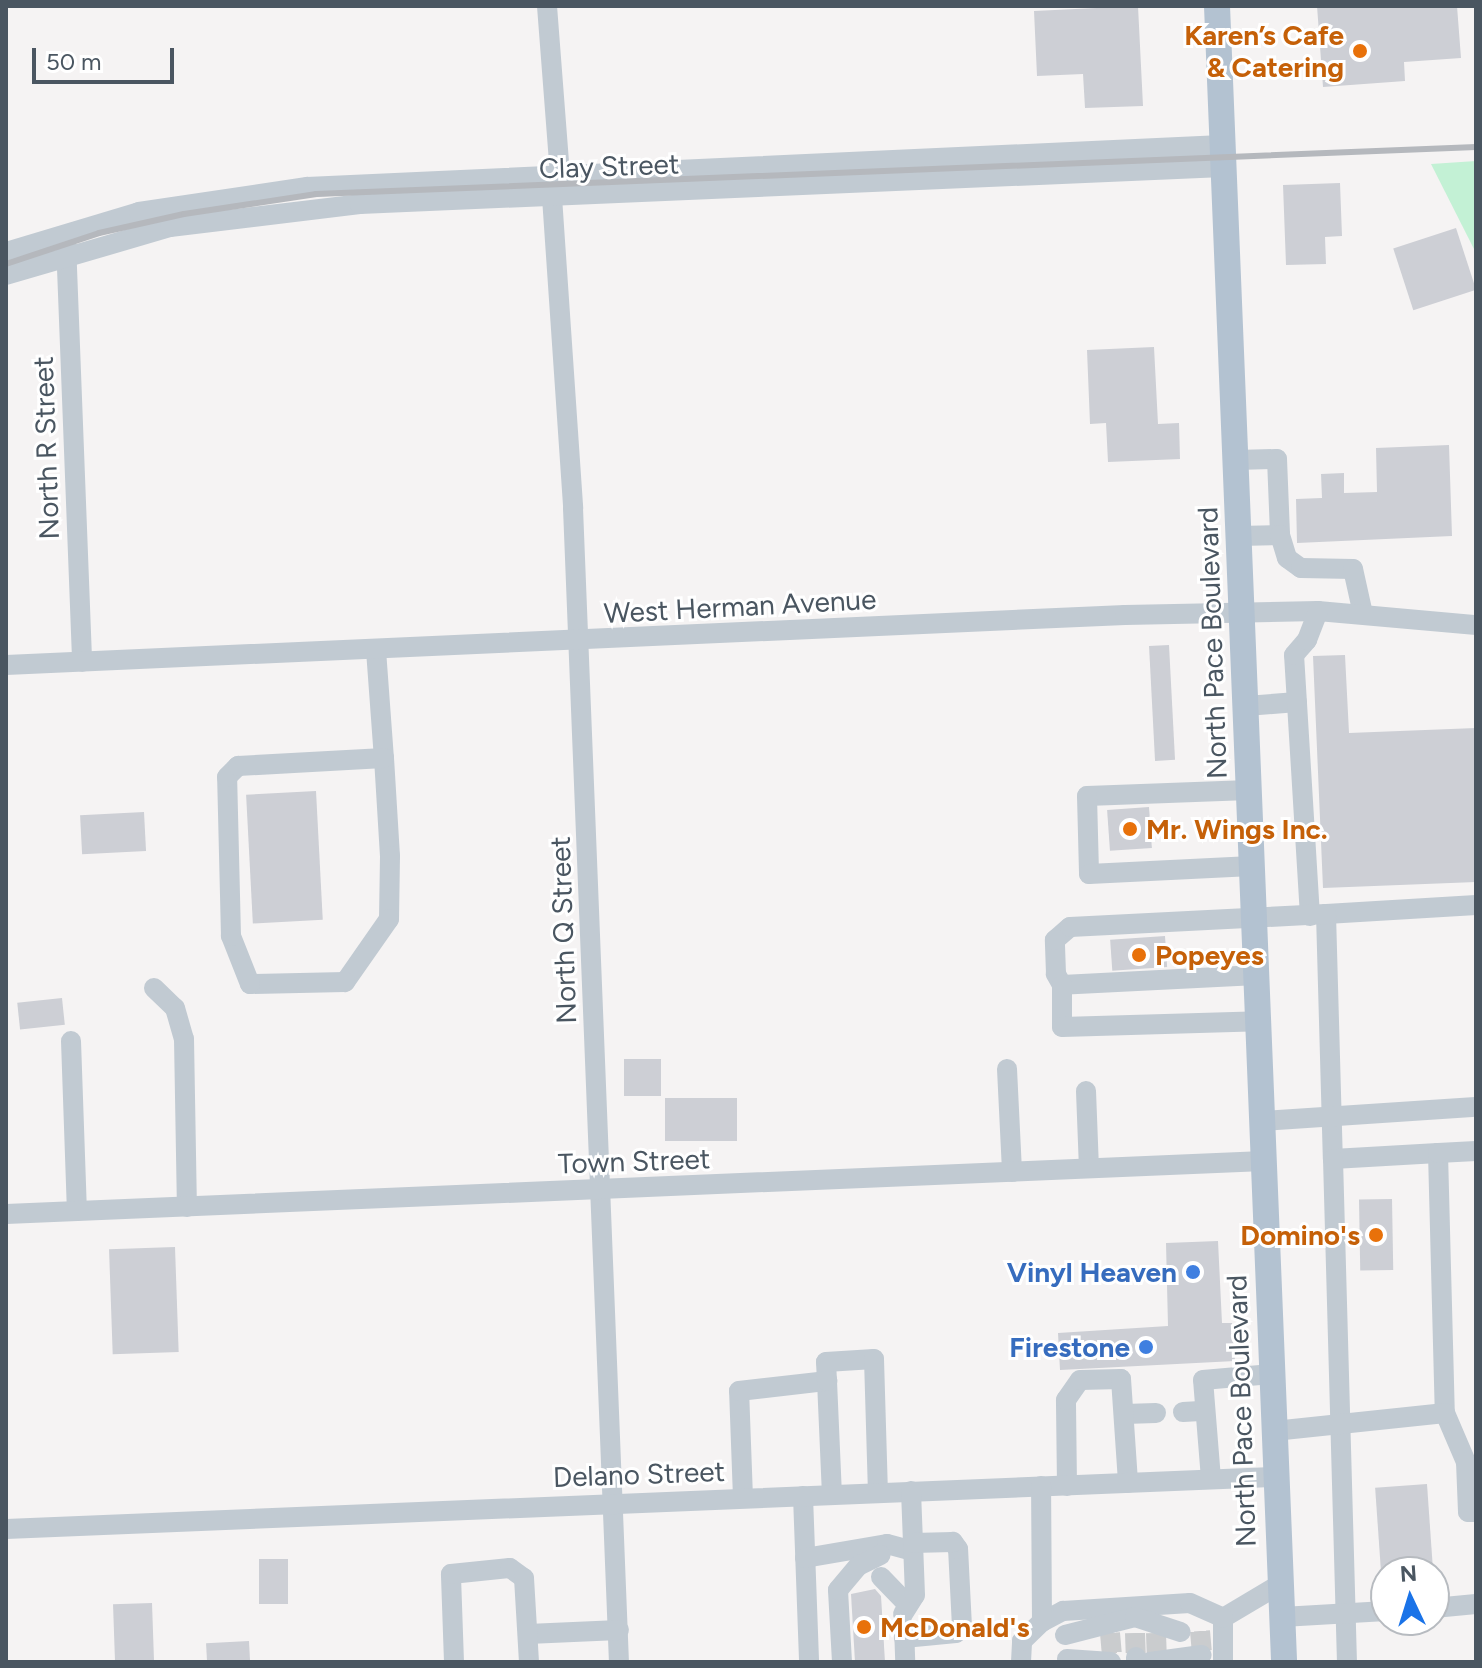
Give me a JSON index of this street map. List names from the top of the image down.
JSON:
{
  "streets": {
    "main road": ["North Pace Boulevard"],
    "street": [
      "Clay Street",
      "North R Street",
      "West Herman Avenue",
      "North Q Street",
      "Town Street",
      "Delano Street"
    ]
  },
  "crossings": [
    ["Clay Street", "North R Street"],
    ["Clay Street", "North Pace Boulevard"],
    ["Clay Street", "North Q Street"],
    ["North R Street", "West Herman Avenue"],
    ["West Herman Avenue", "North Pace Boulevard"],
    ["West Herman Avenue", "North Q Street"],
    ["North Pace Boulevard", "Town Street"],
    ["North Pace Boulevard", "Delano Street"],
    ["North Q Street", "Town Street"],
    ["North Q Street", "Delano Street"]
  ],
  "places": [
    "Karen’s Cafe & Catering",
    "Mr. Wings Inc.",
    "Popeyes",
    "Domino's",
    "Vinyl Heaven",
    "Firestone",
    "McDonald's"
  ],
  "scale_bar": "50 m",
  "north": "top"
}
